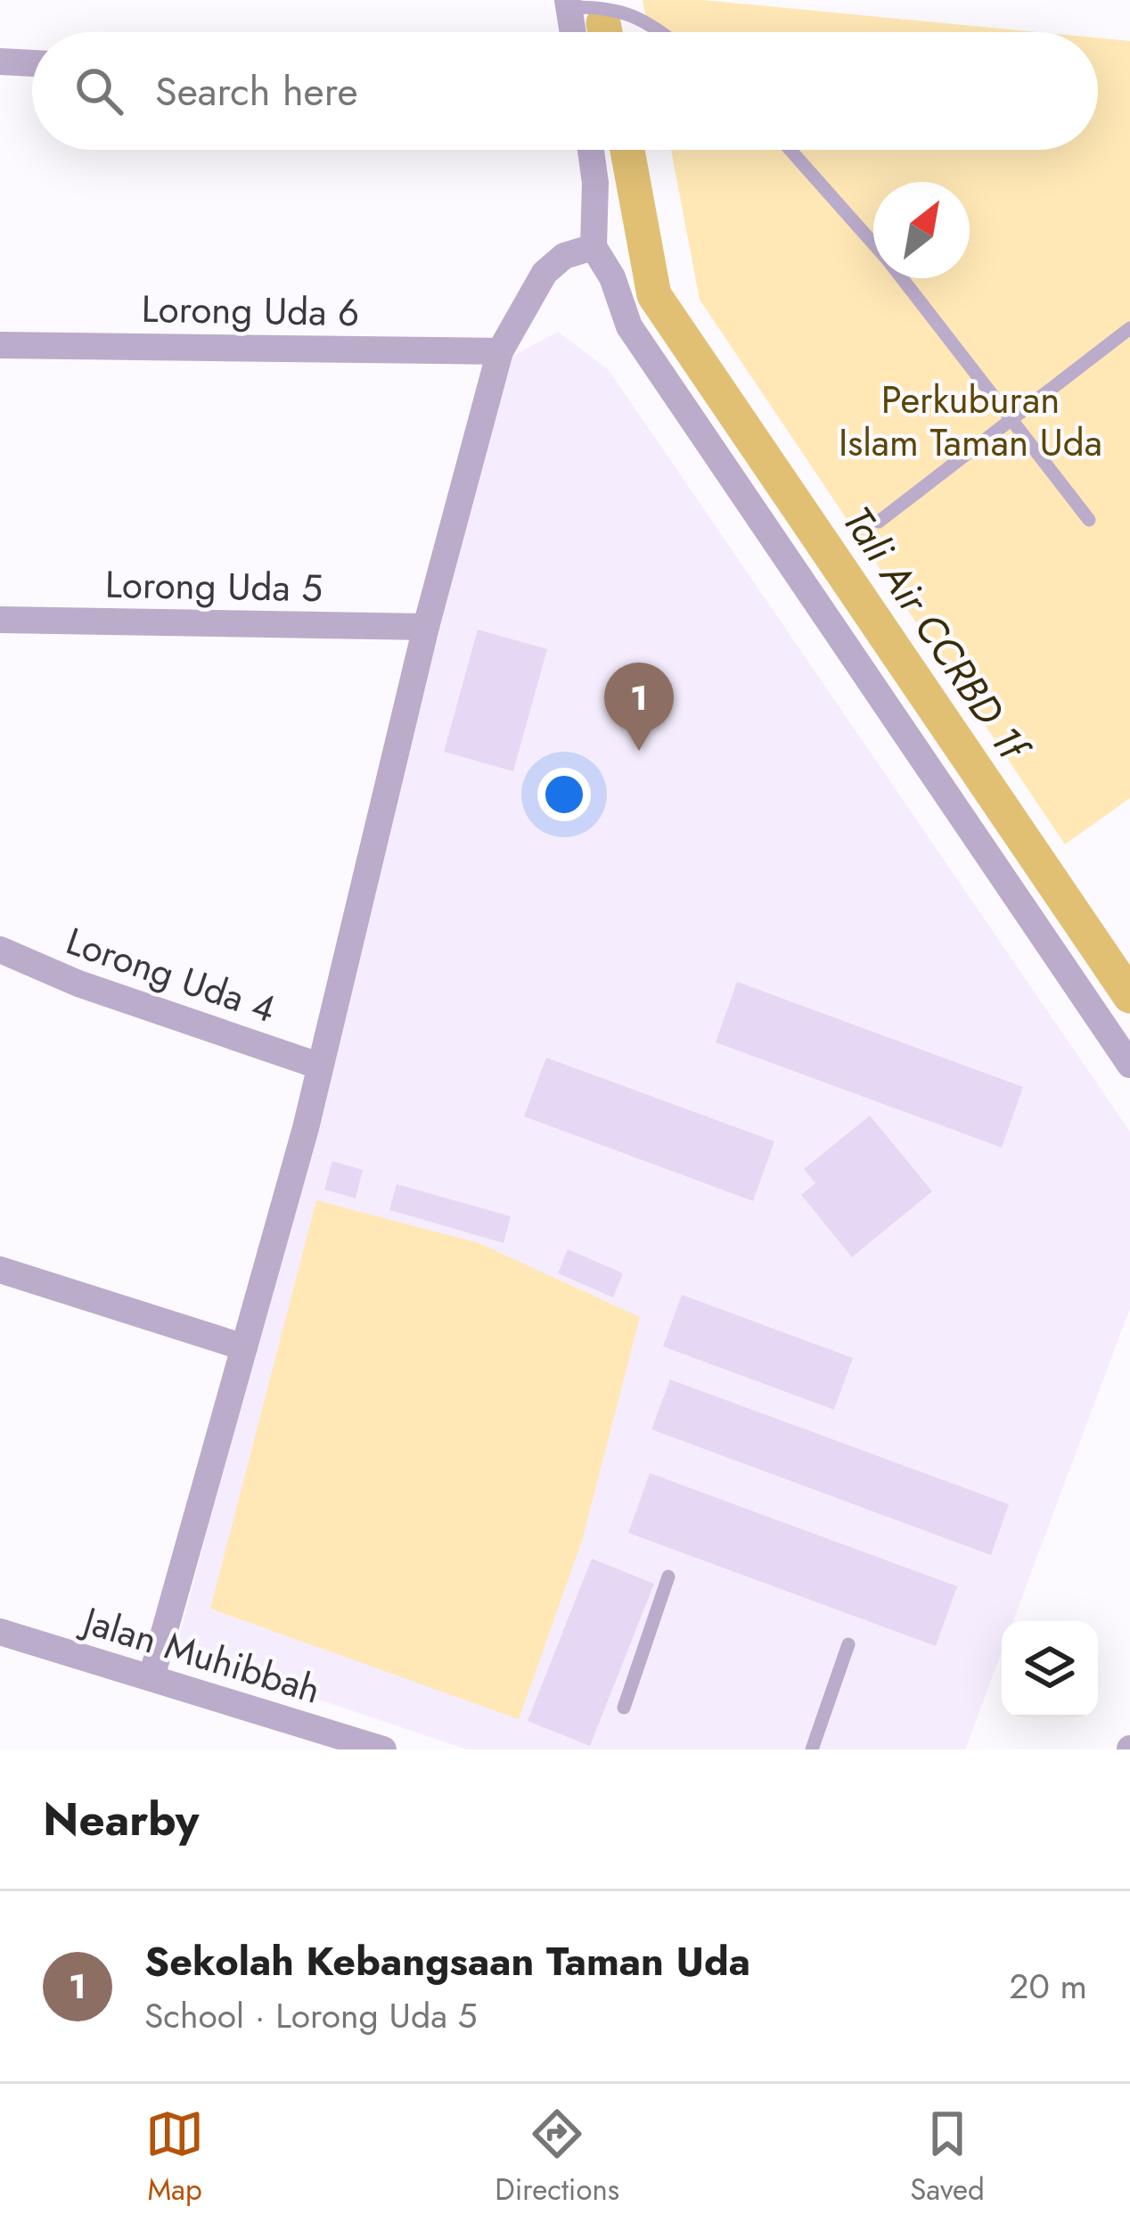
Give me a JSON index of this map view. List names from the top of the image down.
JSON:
{
  "streets": {
    "street": [
      "Lorong Uda 6",
      "Lorong Uda 5",
      "Lorong Uda 4",
      "Jalan Muhibbah"
    ]
  },
  "water": ["Tali Air CCRBD 1f"],
  "parks": ["Perkuburan Islam Taman Uda"],
  "north": "top right",
  "page": {
    "search": "Search here",
    "pins": "1",
    "heading": "Nearby",
    "list": [
      {
        "mark": "1",
        "name": "Sekolah Kebangsaan Taman Uda",
        "note": "School · Lorong Uda 5",
        "value": "20 m"
      }
    ],
    "nav": ["Map", "Directions", "Saved"]
  }
}
